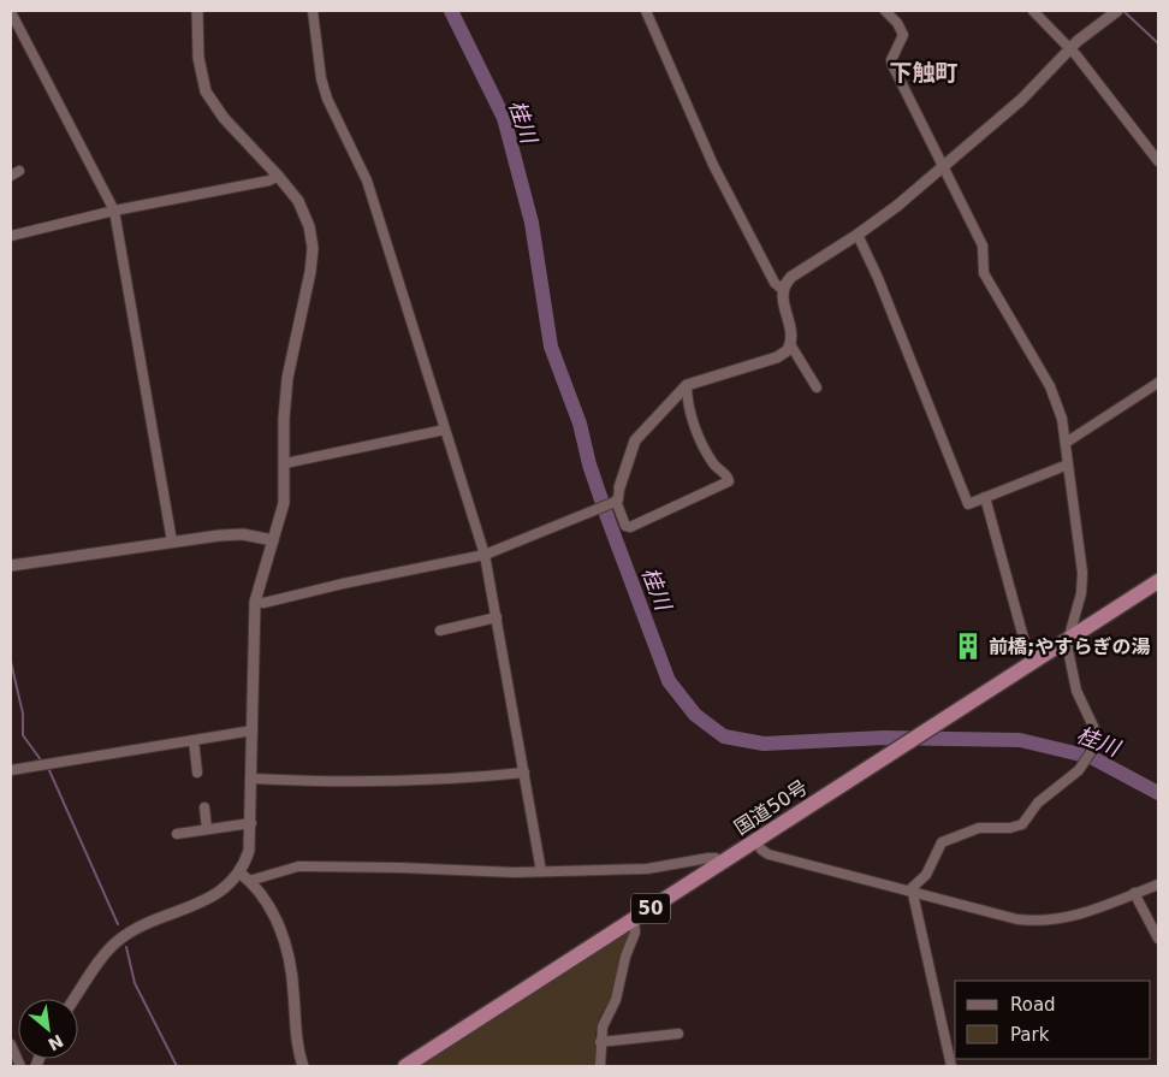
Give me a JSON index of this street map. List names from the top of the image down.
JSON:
{
  "streets": {
    "highway": ["国道50号", "50"]
  },
  "districts": ["下触町"],
  "water": ["桂川"],
  "places": {
    "building": ["前橋;やすらぎの湯"]
  },
  "legend": ["Road", "Park"],
  "north": "bottom right"
}
